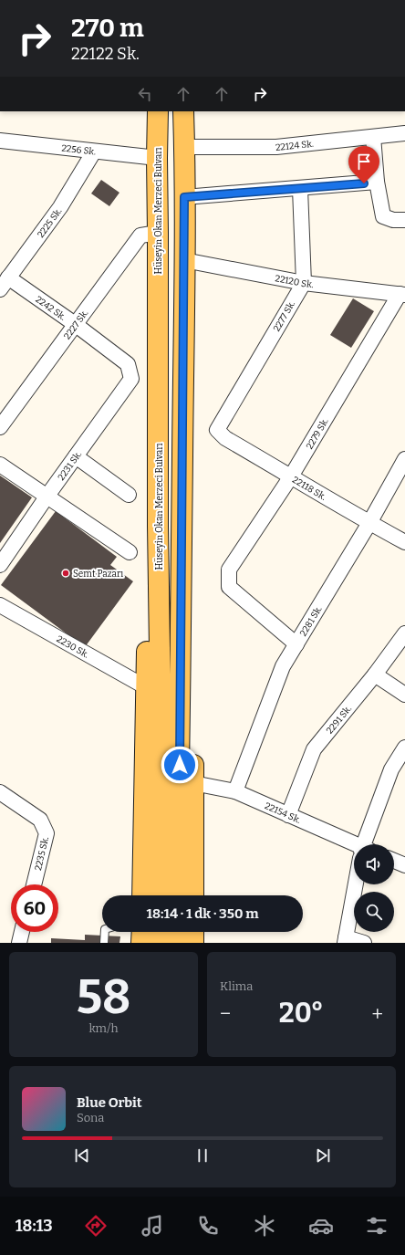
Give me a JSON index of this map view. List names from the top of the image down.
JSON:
{
  "streets": {
    "main road": ["Hüseyin Okan Merzeci Bulvarı"],
    "street": [
      "22124 Sk.",
      "2256 Sk.",
      "2225 Sk.",
      "22120 Sk.",
      "2242 Sk.",
      "2277 Sk.",
      "2227 Sk.",
      "2279 Sk.",
      "2231 Sk.",
      "22118 Sk.",
      "2281 Sk.",
      "2230 Sk.",
      "2291 Sk.",
      "22154 Sk.",
      "2235 Sk."
    ]
  },
  "crossings": [
    ["2256 Sk.", "Hüseyin Okan Merzeci Bulvarı"],
    ["2256 Sk.", "2225 Sk."],
    ["Hüseyin Okan Merzeci Bulvarı", "2227 Sk."],
    ["2225 Sk.", "2242 Sk."],
    ["22120 Sk.", "2277 Sk."],
    ["22120 Sk.", "2279 Sk."],
    ["2242 Sk.", "2227 Sk."],
    ["2242 Sk.", "2231 Sk."],
    ["2277 Sk.", "22118 Sk."],
    ["2279 Sk.", "22118 Sk."],
    ["2279 Sk.", "2281 Sk."],
    ["22118 Sk.", "2281 Sk."],
    ["2281 Sk.", "22154 Sk."],
    ["2291 Sk.", "22154 Sk."]
  ],
  "places": ["Semt Pazarı"],
  "page": {
    "turn": ["270 m", "22122 Sk."],
    "limit": "60",
    "trip": "18:14 · 1 dk · 350 m",
    "tile": [
      ["58", "km/h"],
      "Klima"
    ],
    "heat": ["−", "20°", "+"],
    "song": ["Blue Orbit", "Sona"],
    "tabs": "18:13"
  }
}
